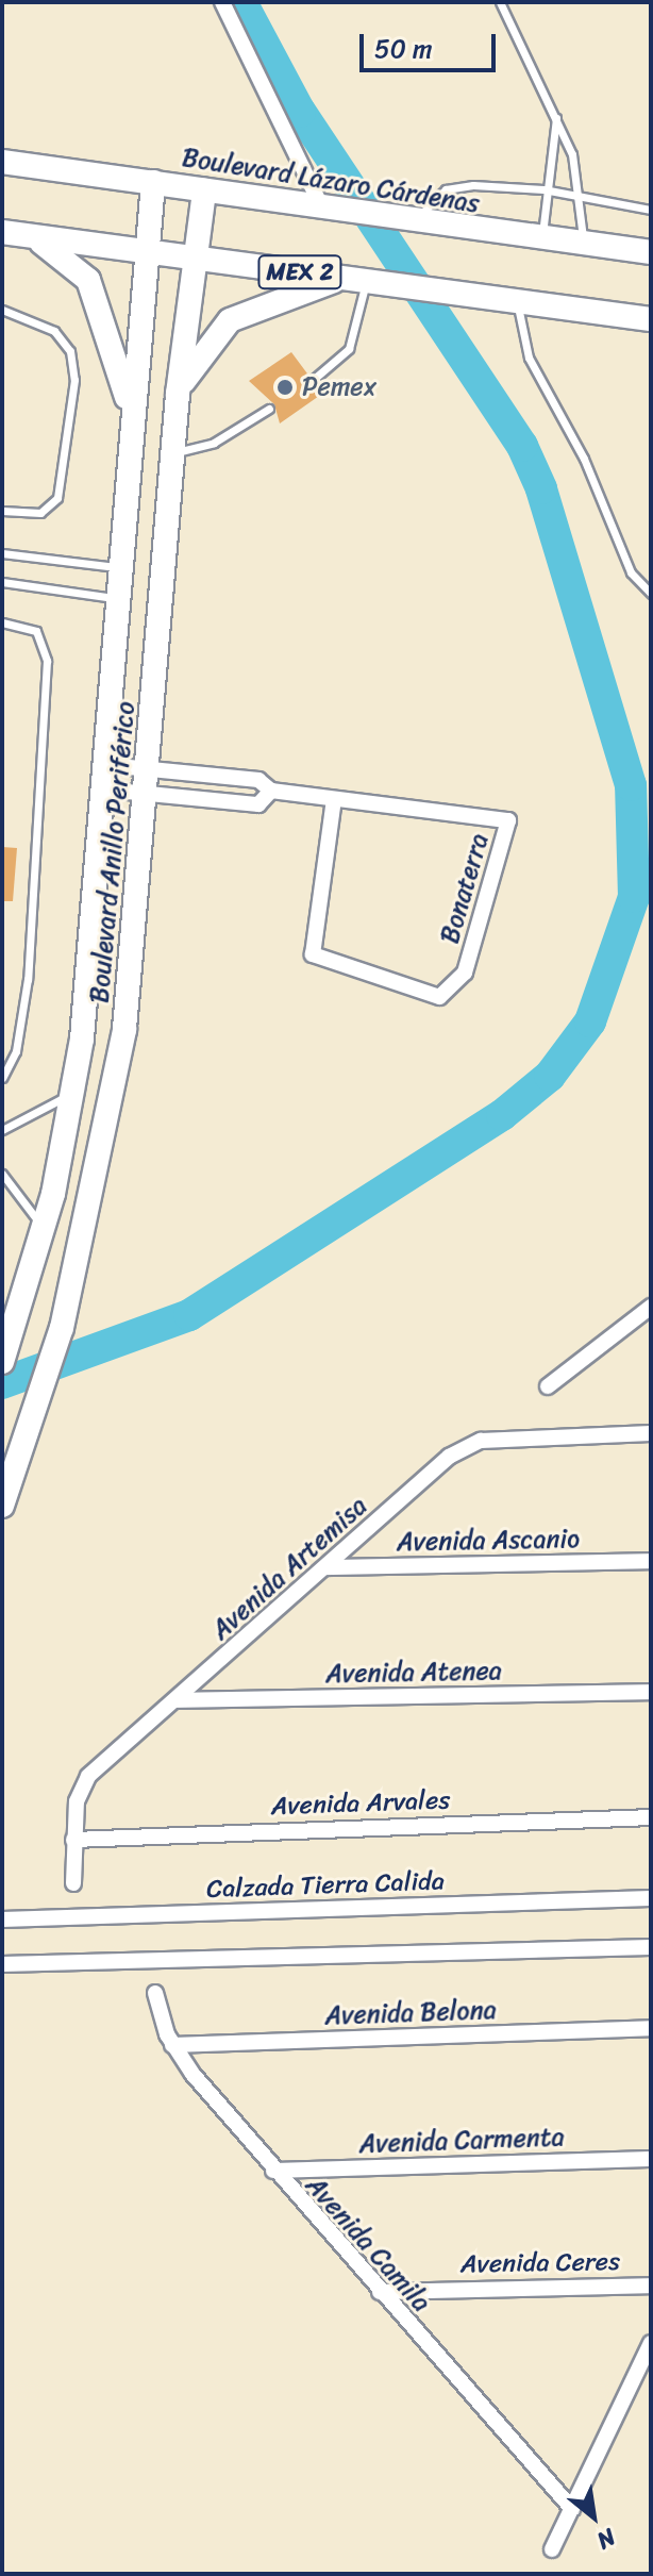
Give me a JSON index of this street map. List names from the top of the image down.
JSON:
{
  "streets": {
    "main road": ["Boulevard Lázaro Cárdenas", "MEX 2", "Boulevard Anillo Periférico"],
    "street": [
      "Bonaterra",
      "Avenida Ascanio",
      "Avenida Artemisa",
      "Avenida Atenea",
      "Avenida Arvales",
      "Calzada Tierra Calida",
      "Avenida Belona",
      "Avenida Carmenta",
      "Avenida Camila",
      "Avenida Ceres"
    ]
  },
  "crossings": [
    ["Boulevard Lázaro Cárdenas", "Boulevard Anillo Periférico"],
    ["MEX 2", "Boulevard Anillo Periférico"],
    ["Avenida Ascanio", "Avenida Artemisa"],
    ["Avenida Artemisa", "Avenida Atenea"],
    ["Avenida Artemisa", "Avenida Arvales"],
    ["Avenida Belona", "Avenida Camila"],
    ["Avenida Carmenta", "Avenida Camila"],
    ["Avenida Camila", "Avenida Ceres"]
  ],
  "places": ["Pemex"],
  "scale_bar": "50 m",
  "north": "bottom right"
}
